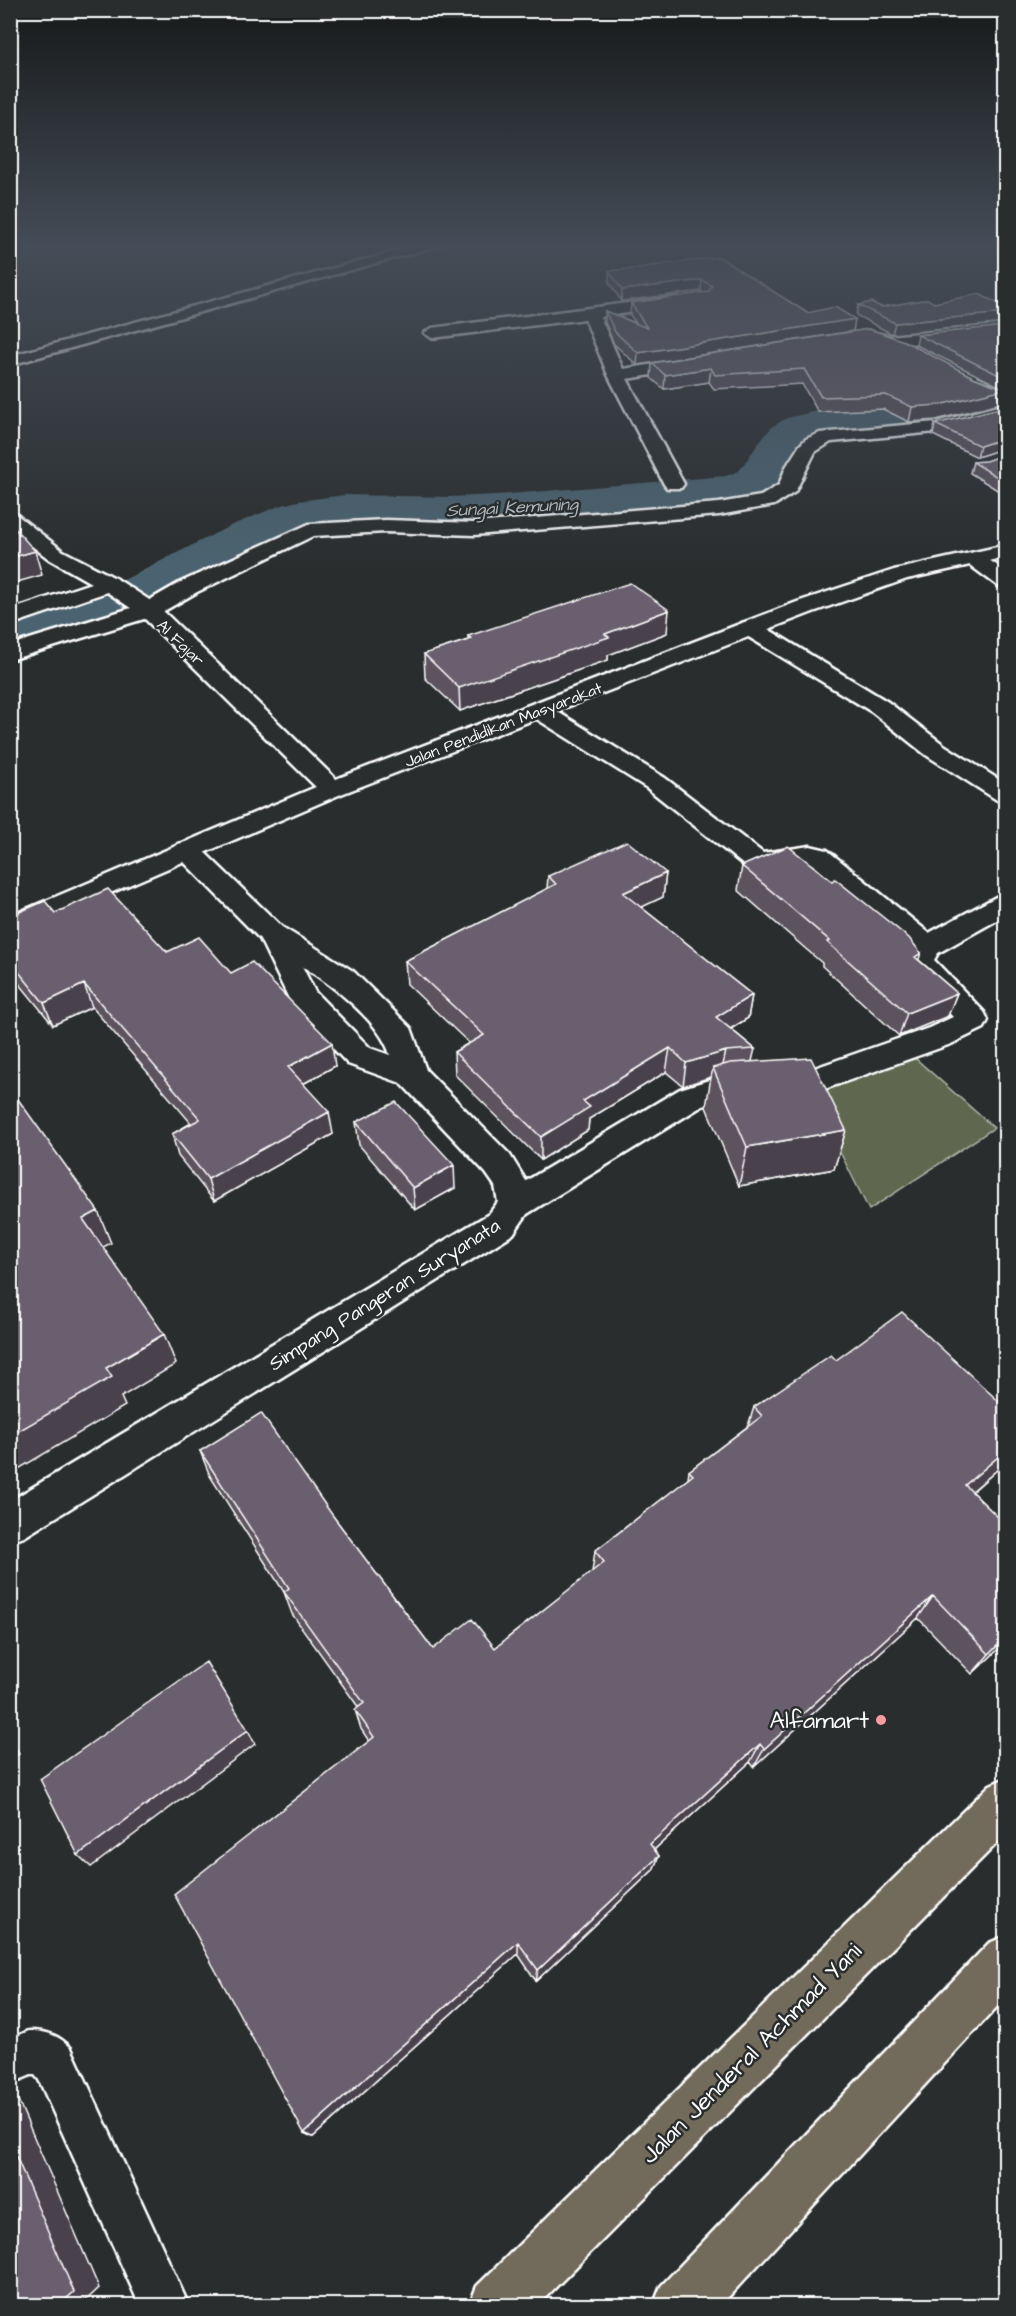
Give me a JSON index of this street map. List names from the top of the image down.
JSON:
{
  "streets": {
    "highway": ["Jalan Jenderal Achmad Yani"],
    "street": ["Al Fajar", "Jalan Pendidikan Masyarakat", "Simpang Pangeran Suryanata"]
  },
  "crossings": [
    ["Al Fajar", "Jalan Pendidikan Masyarakat"],
    ["Jalan Pendidikan Masyarakat", "Simpang Pangeran Suryanata"]
  ],
  "water": ["Sungai Kemuning"],
  "places": ["Alfamart"]
}
